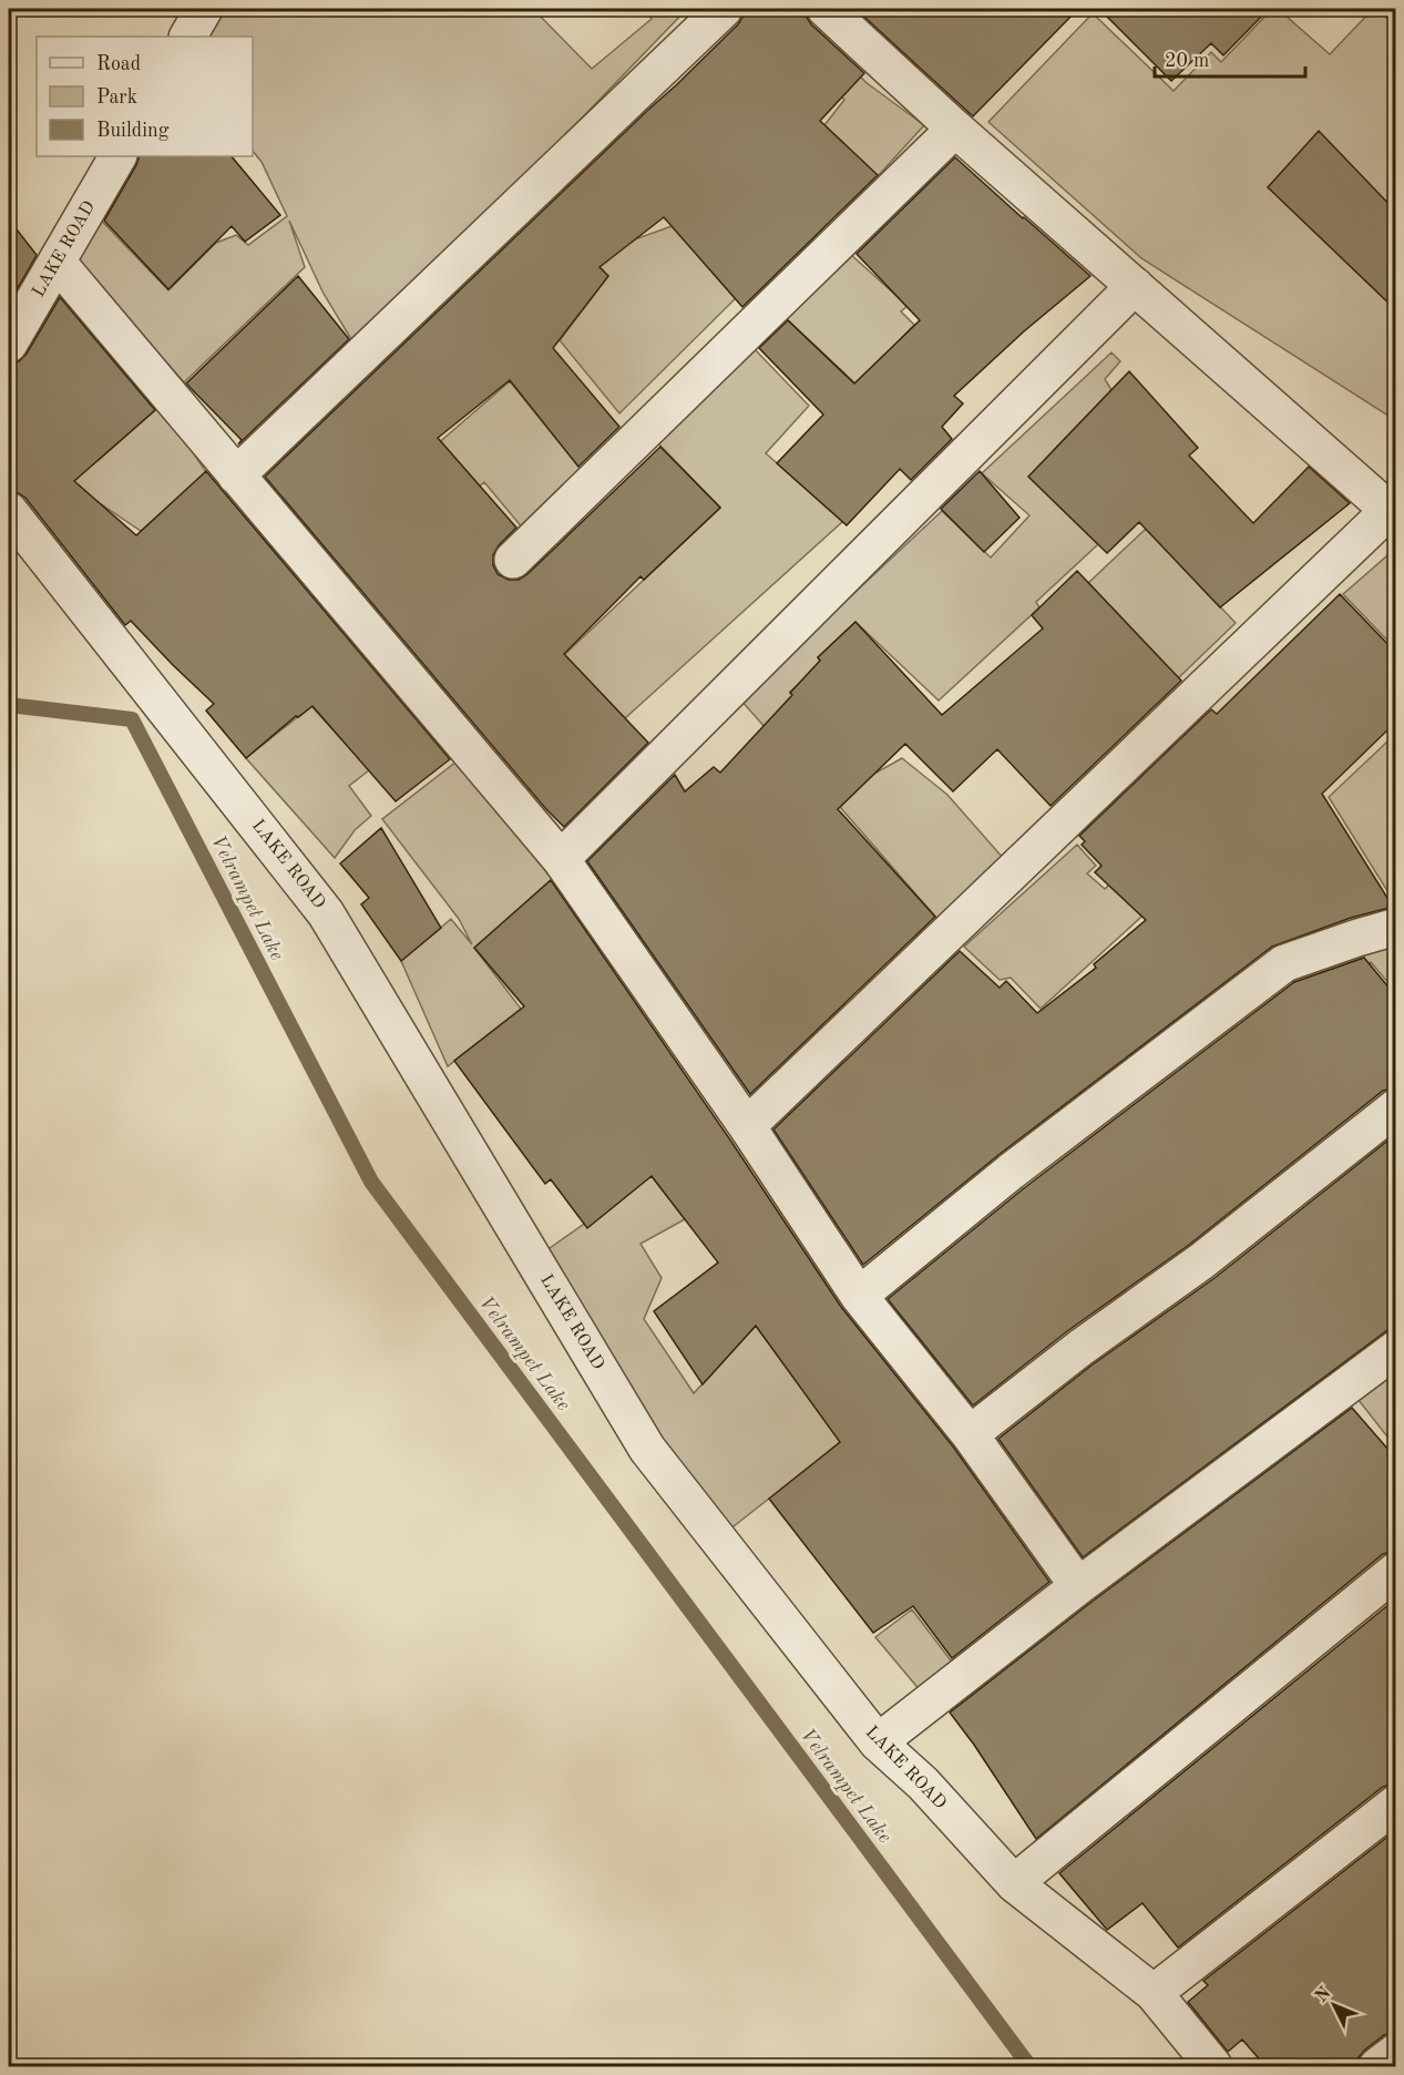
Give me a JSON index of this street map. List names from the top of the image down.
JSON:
{
  "streets": {
    "street": ["LAKE ROAD"]
  },
  "water": ["Velrampet Lake"],
  "legend": ["Road", "Park", "Building"],
  "scale_bar": "20 m",
  "north": "top left"
}
